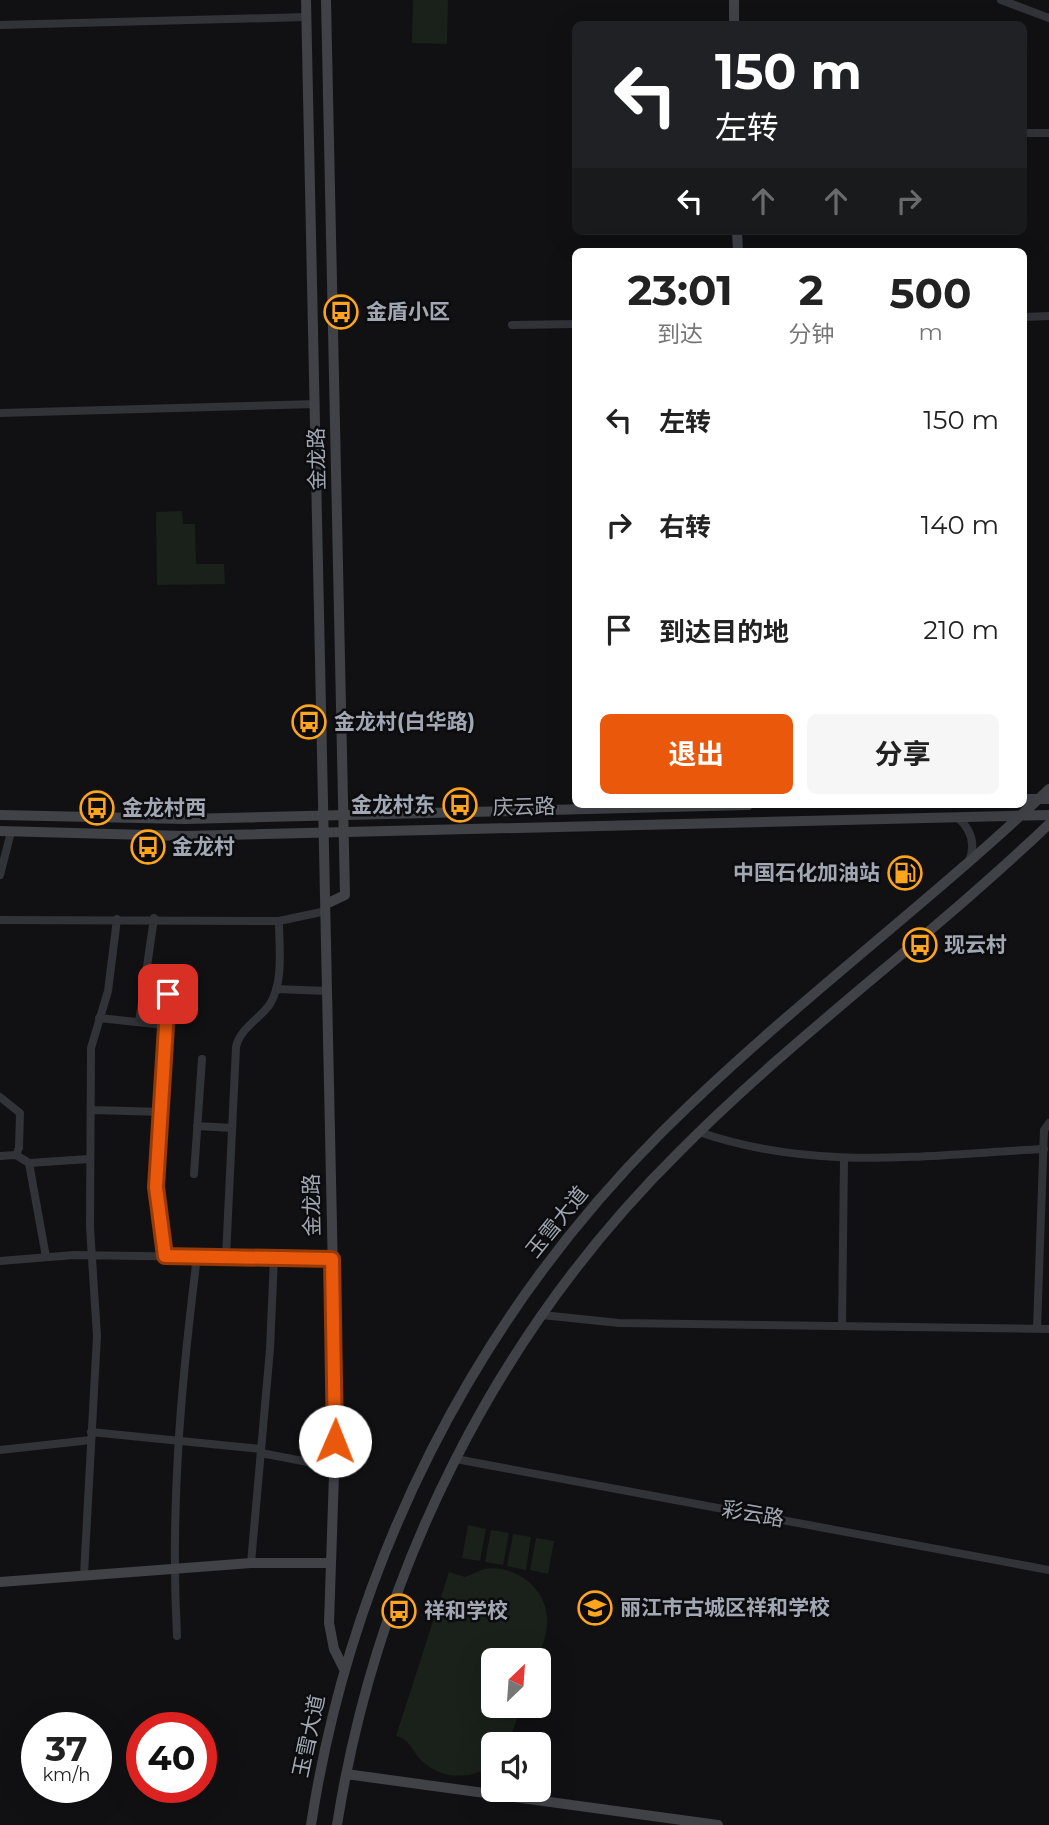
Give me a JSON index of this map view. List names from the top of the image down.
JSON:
{
  "streets": {
    "main road": ["金龙路", "庆云路", "玉雪大道"],
    "street": ["彩云路"]
  },
  "crossings": [
    ["金龙路", "庆云路"],
    ["金龙路", "玉雪大道"],
    ["庆云路", "玉雪大道"],
    ["玉雪大道", "彩云路"]
  ],
  "places": {
    "bus stop": [
      "金盾小区",
      "金龙村(白华路)",
      "金龙村东",
      "金龙村西",
      "金龙村",
      "现云村",
      "祥和学校"
    ],
    "fuel station": ["中国石化加油站"],
    "school or university": ["丽江市古城区祥和学校"]
  },
  "north": "top right",
  "page": {
    "turn": ["150 m", "左转"],
    "eta": [
      "23:01",
      "到达",
      "2",
      "分钟",
      "500",
      "m"
    ],
    "list": [
      {
        "name": "左转",
        "value": "150 m"
      },
      {
        "name": "右转",
        "value": "140 m"
      },
      {
        "name": "到达目的地",
        "value": "210 m"
      }
    ],
    "buttons": ["退出", "分享"],
    "speed": "37 km/h",
    "limit": "40"
  }
}
